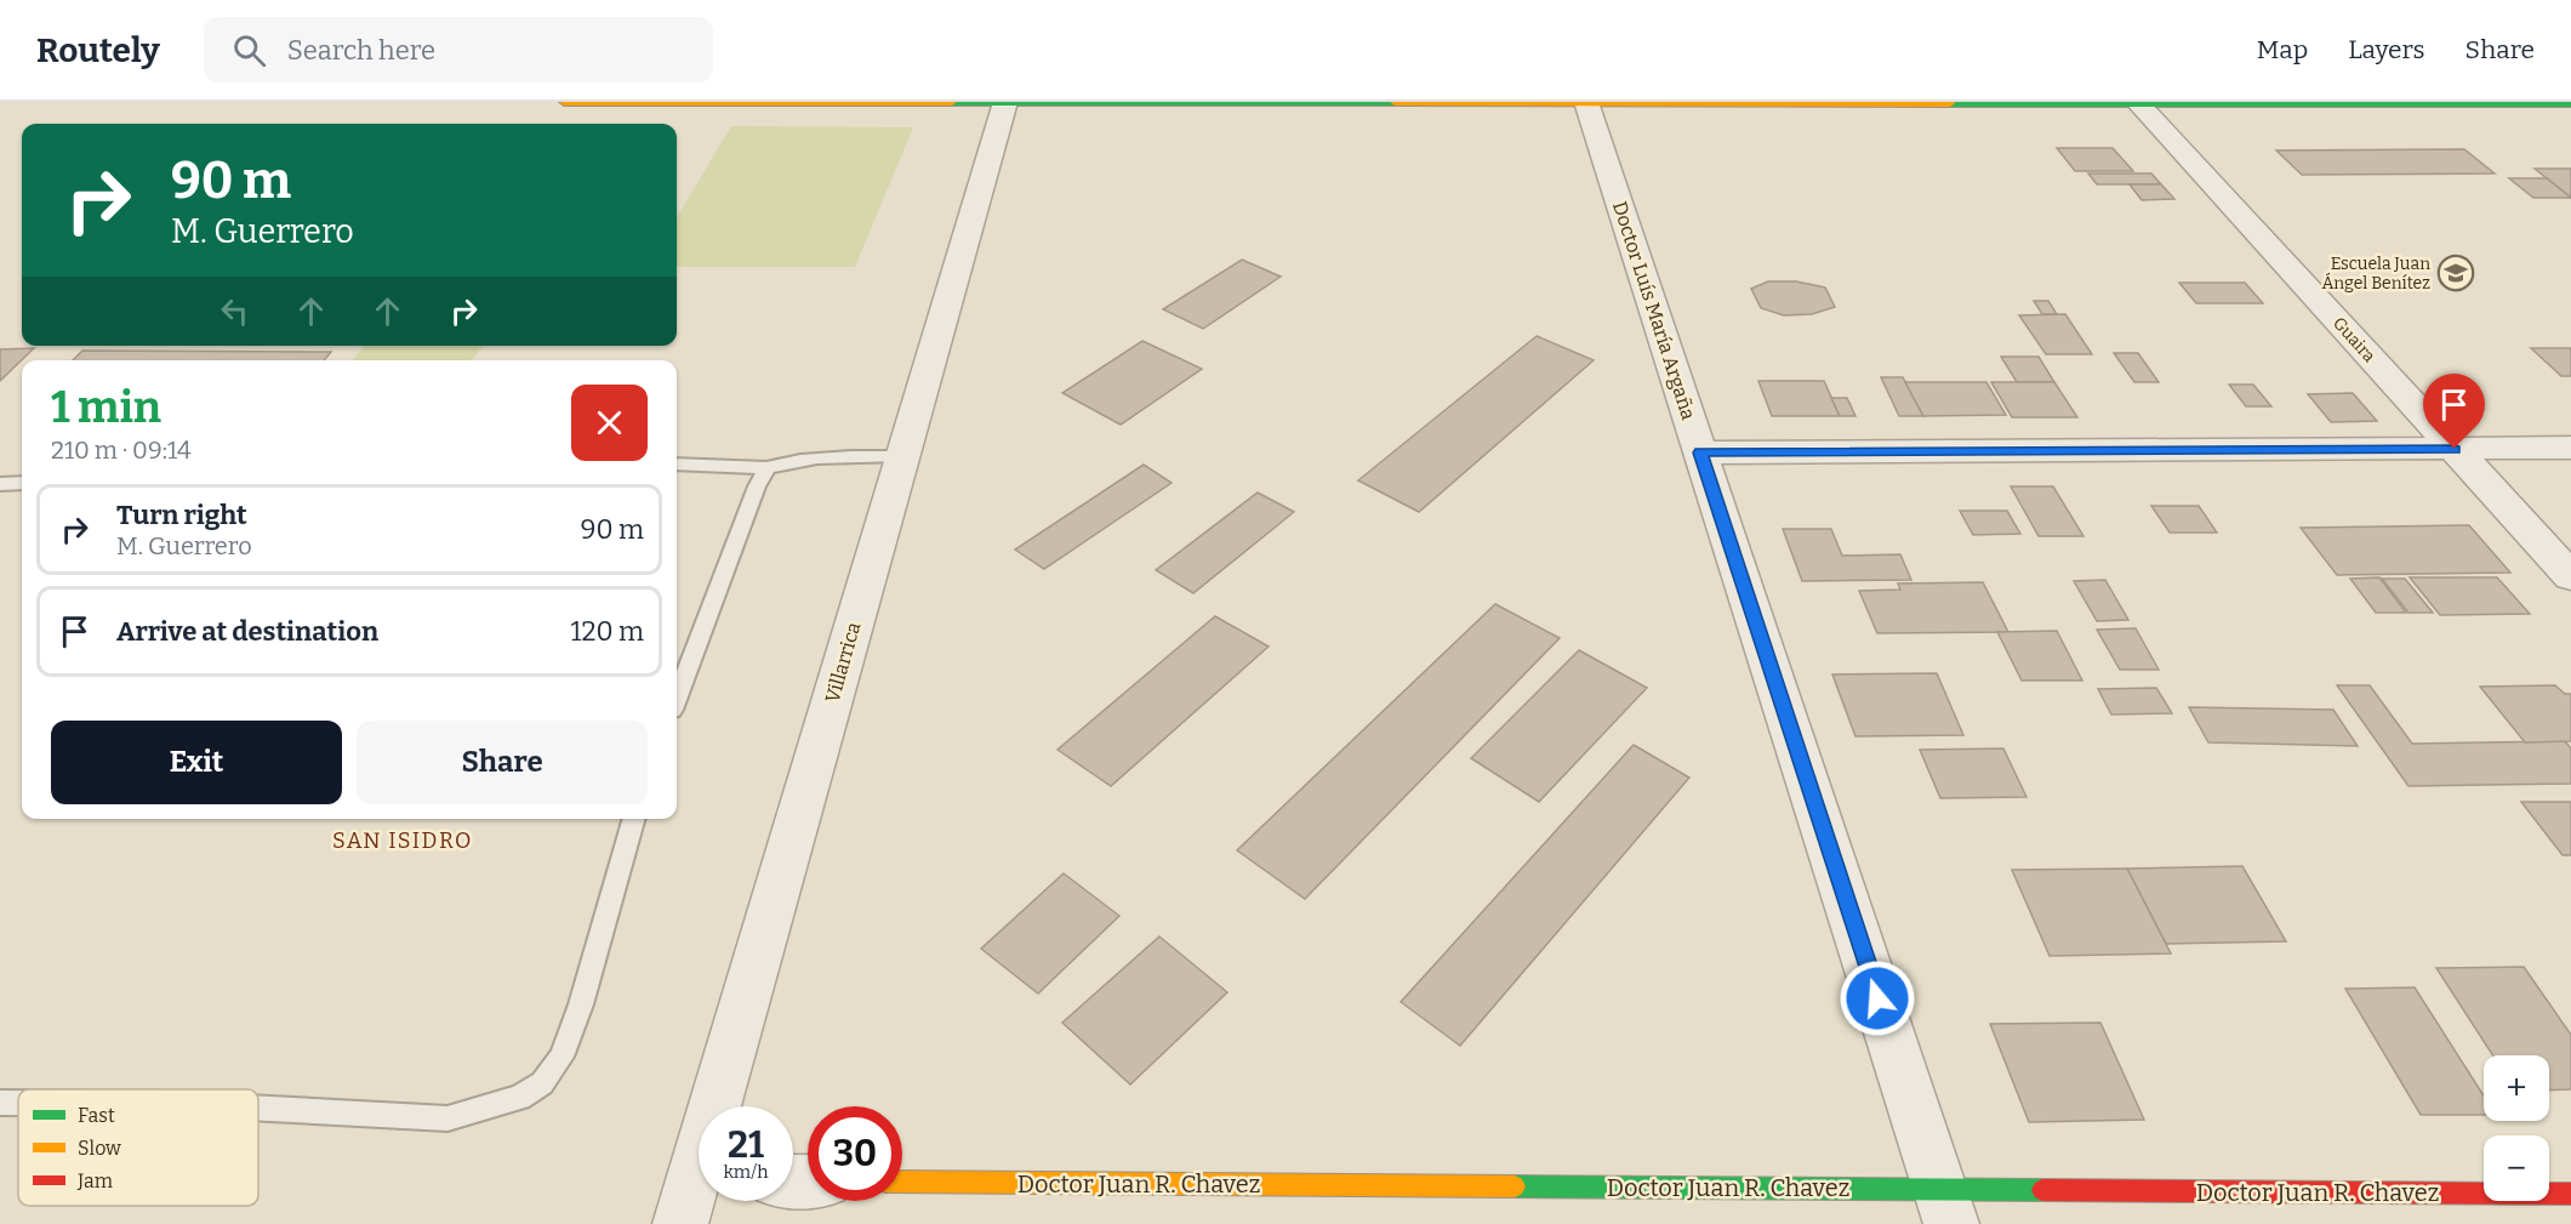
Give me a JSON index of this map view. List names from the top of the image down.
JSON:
{
  "streets": {
    "street": [
      "Doctor Luís María Argaña",
      "Guaira",
      "Villarrica",
      "Doctor Juan R. Chavez"
    ]
  },
  "crossings": [
    ["Doctor Luís María Argaña", "Doctor Juan R. Chavez"]
  ],
  "districts": ["SAN ISIDRO"],
  "places": {
    "school or university": ["Escuela Juan Ángel Benítez"]
  },
  "legend": ["Fast", "Slow", "Jam"],
  "page": {
    "header": "Routely",
    "search": "Search here",
    "nav": ["Map", "Layers", "Share"],
    "turn": ["90 m", "M. Guerrero"],
    "heading": ["1 min", "210 m · 09:14"],
    "list": [
      {
        "name": "Turn right",
        "note": "M. Guerrero",
        "value": "90 m"
      },
      {
        "name": "Arrive at destination",
        "value": "120 m"
      }
    ],
    "buttons": ["Exit", "Share"],
    "map_buttons": ["+", "−"],
    "speed": "21 km/h",
    "limit": "30"
  }
}
